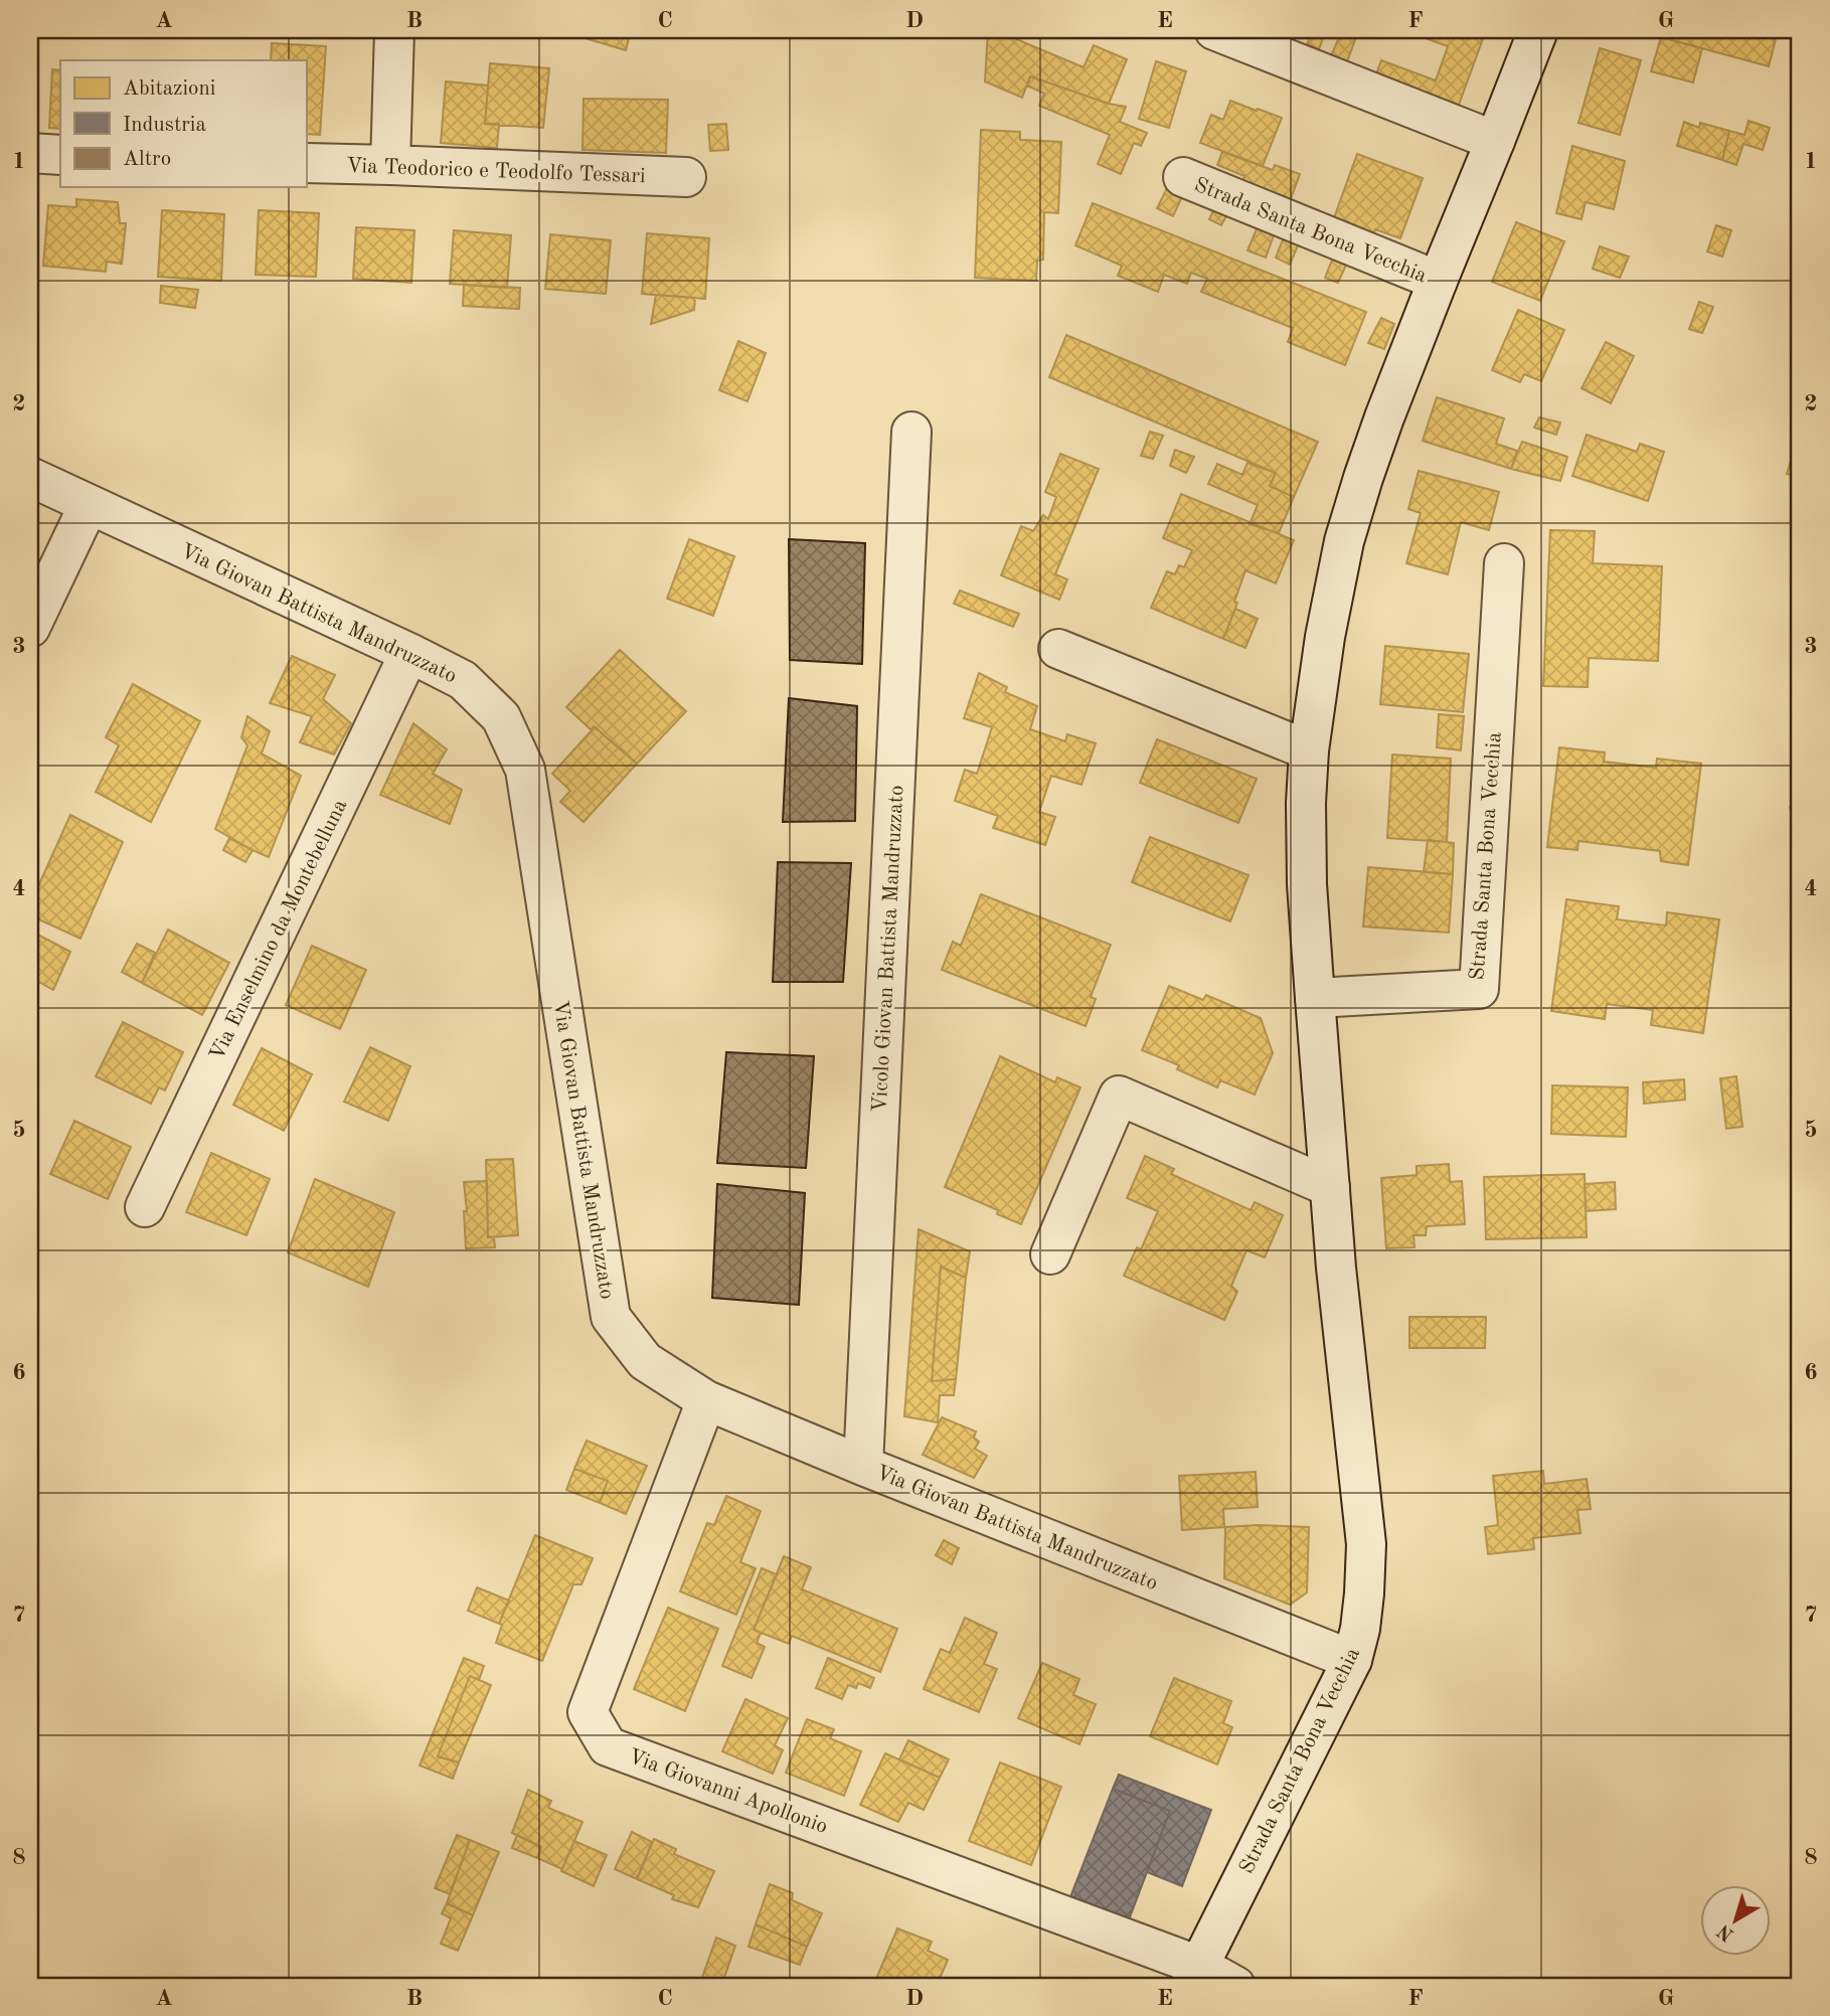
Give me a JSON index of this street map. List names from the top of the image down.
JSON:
{
  "streets": {
    "street": [
      "Via Teodorico e Teodolfo Tessari",
      "Strada Santa Bona Vecchia",
      "Via Giovan Battista Mandruzzato",
      "Via Enselmino da Montebelluna",
      "Vicolo Giovan Battista Mandruzzato",
      "Via Giovanni Apollonio"
    ]
  },
  "crossings": [
    ["Strada Santa Bona Vecchia", "Via Giovan Battista Mandruzzato"],
    ["Strada Santa Bona Vecchia", "Via Giovanni Apollonio"],
    ["Via Giovan Battista Mandruzzato", "Via Enselmino da Montebelluna"],
    ["Via Giovan Battista Mandruzzato", "Vicolo Giovan Battista Mandruzzato"],
    ["Via Giovan Battista Mandruzzato", "Via Giovanni Apollonio"]
  ],
  "legend": ["Abitazioni", "Industria", "Altro"],
  "north": "bottom left",
  "grid": {
    "columns": [
      "A",
      "B",
      "C",
      "D",
      "E",
      "F",
      "G"
    ],
    "rows": [
      "1",
      "2",
      "3",
      "4",
      "5",
      "6",
      "7",
      "8"
    ]
  }
}
